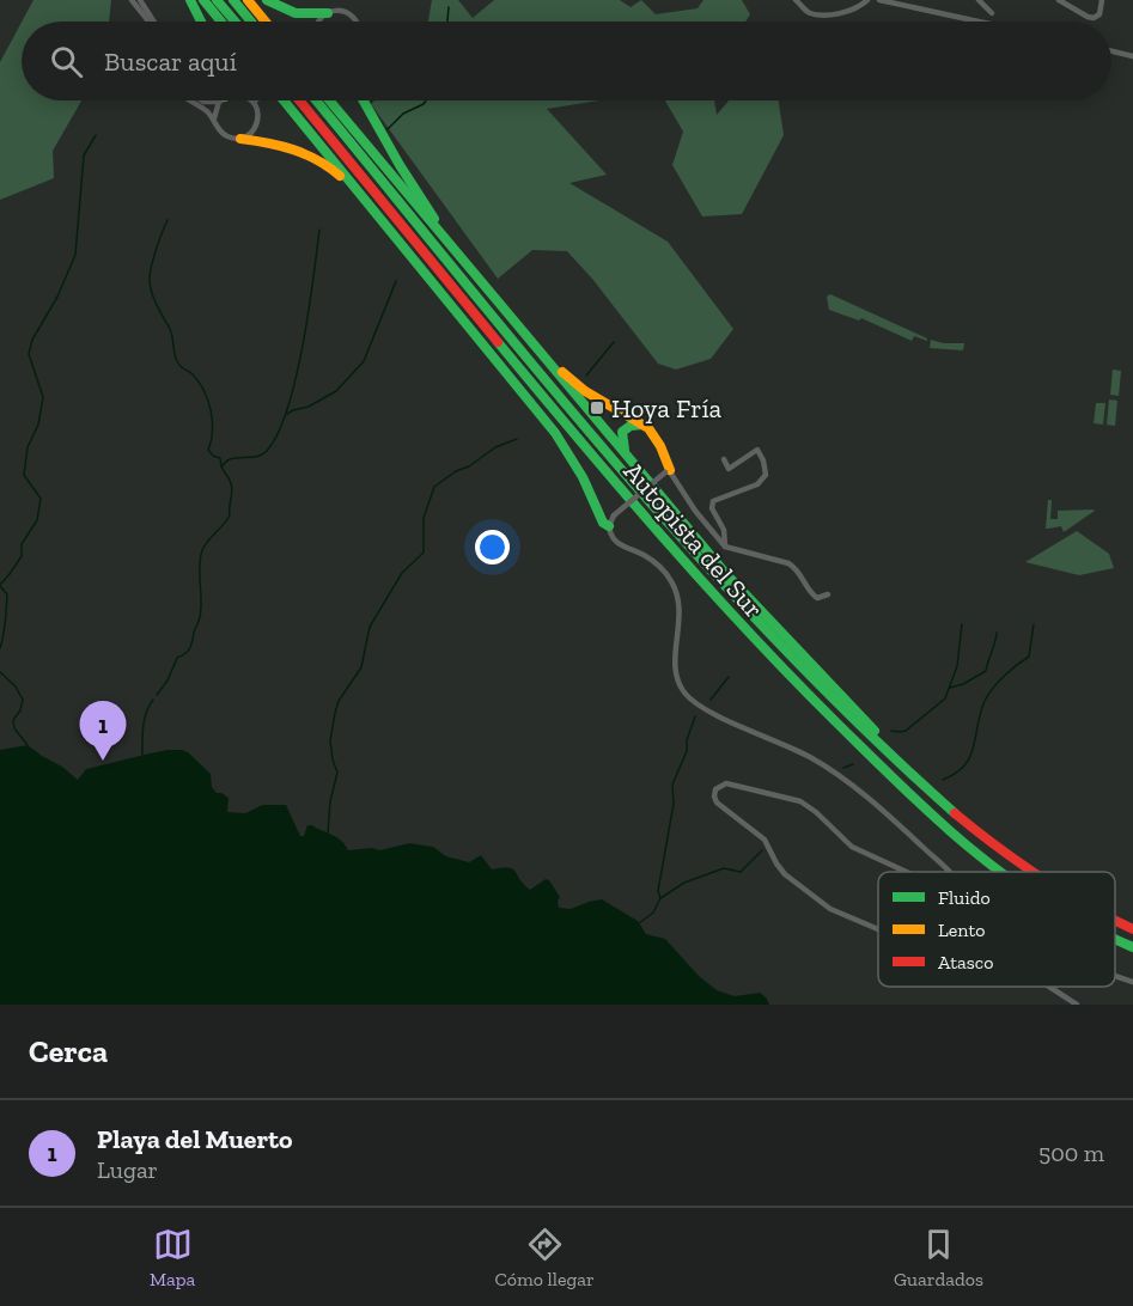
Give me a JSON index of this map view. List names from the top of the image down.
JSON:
{
  "streets": {
    "highway": ["Autopista del Sur"]
  },
  "places": {
    "transit": ["Hoya Fría"]
  },
  "legend": ["Fluido", "Lento", "Atasco"],
  "page": {
    "search": "Buscar aquí",
    "pins": "1",
    "heading": "Cerca",
    "list": [
      {
        "mark": "1",
        "name": "Playa del Muerto",
        "note": "Lugar",
        "value": "500 m"
      }
    ],
    "nav": ["Mapa", "Cómo llegar", "Guardados"]
  }
}
